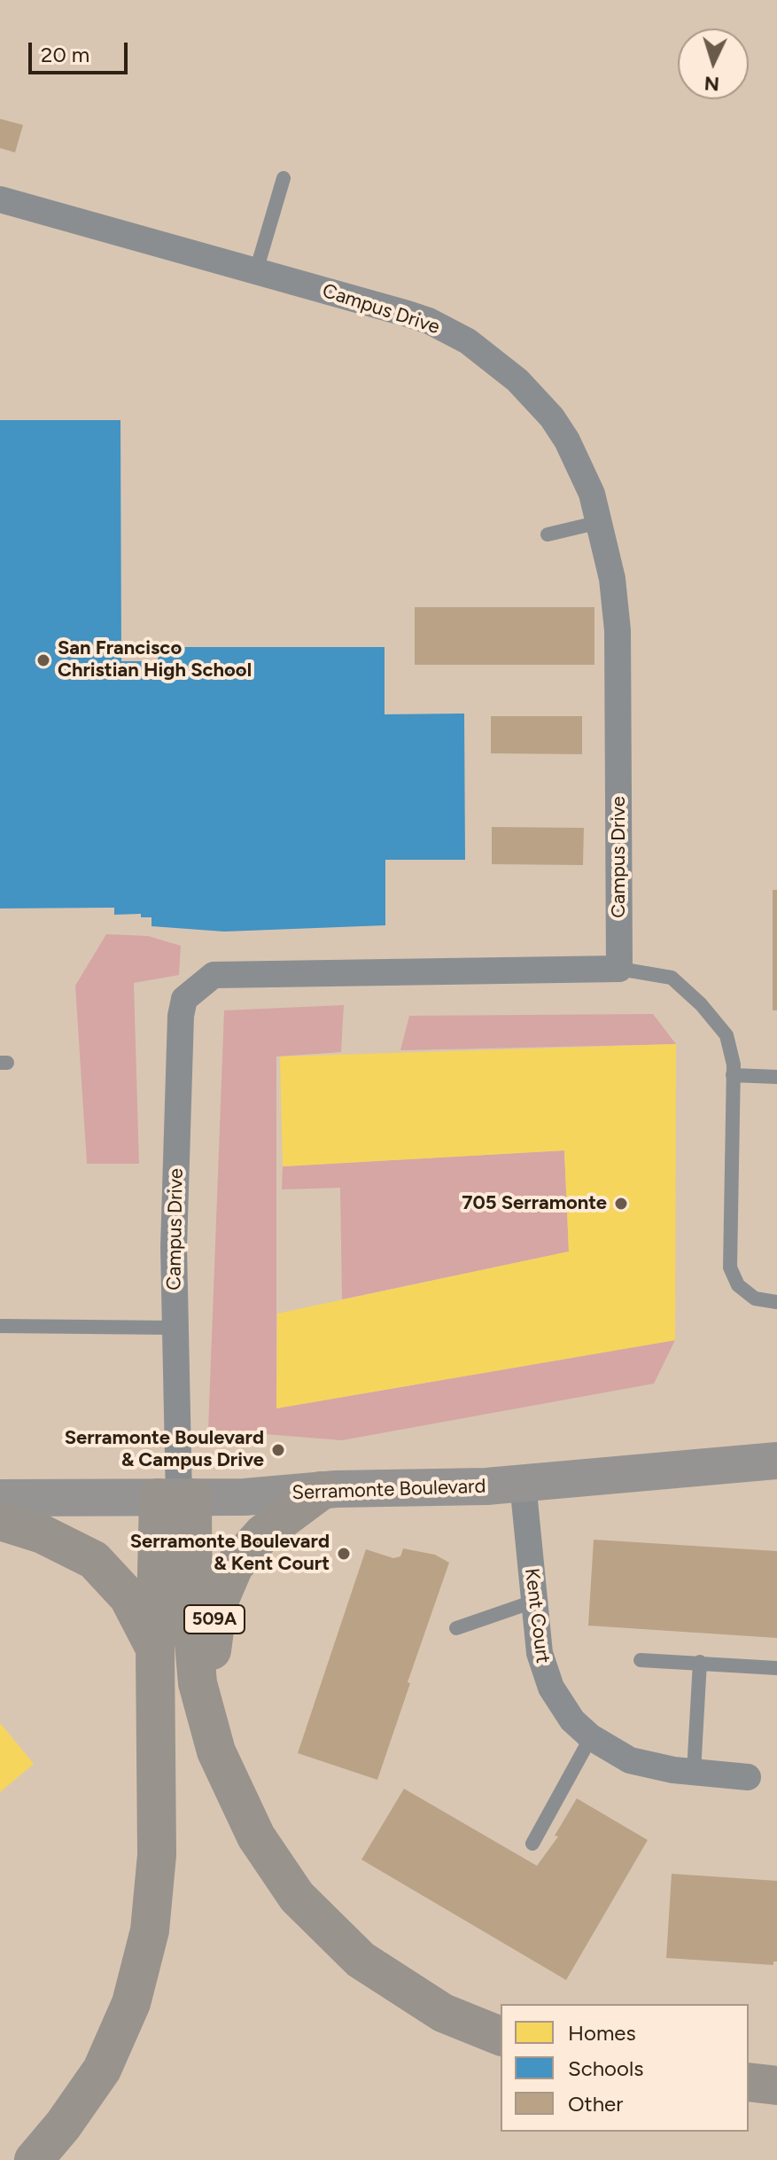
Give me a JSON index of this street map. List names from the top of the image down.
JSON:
{
  "streets": {
    "highway": ["509A"],
    "street": ["Campus Drive", "Serramonte Boulevard", "Kent Court"]
  },
  "crossings": [
    ["Campus Drive", "Serramonte Boulevard"],
    ["Campus Drive", "509A"],
    ["Serramonte Boulevard", "Kent Court"],
    ["Serramonte Boulevard", "509A"]
  ],
  "places": [
    "San Francisco Christian High School",
    "705 Serramonte",
    "Serramonte Boulevard & Campus Drive",
    "Serramonte Boulevard & Kent Court"
  ],
  "legend": ["Homes", "Schools", "Other"],
  "scale_bar": "20 m",
  "north": "bottom"
}
